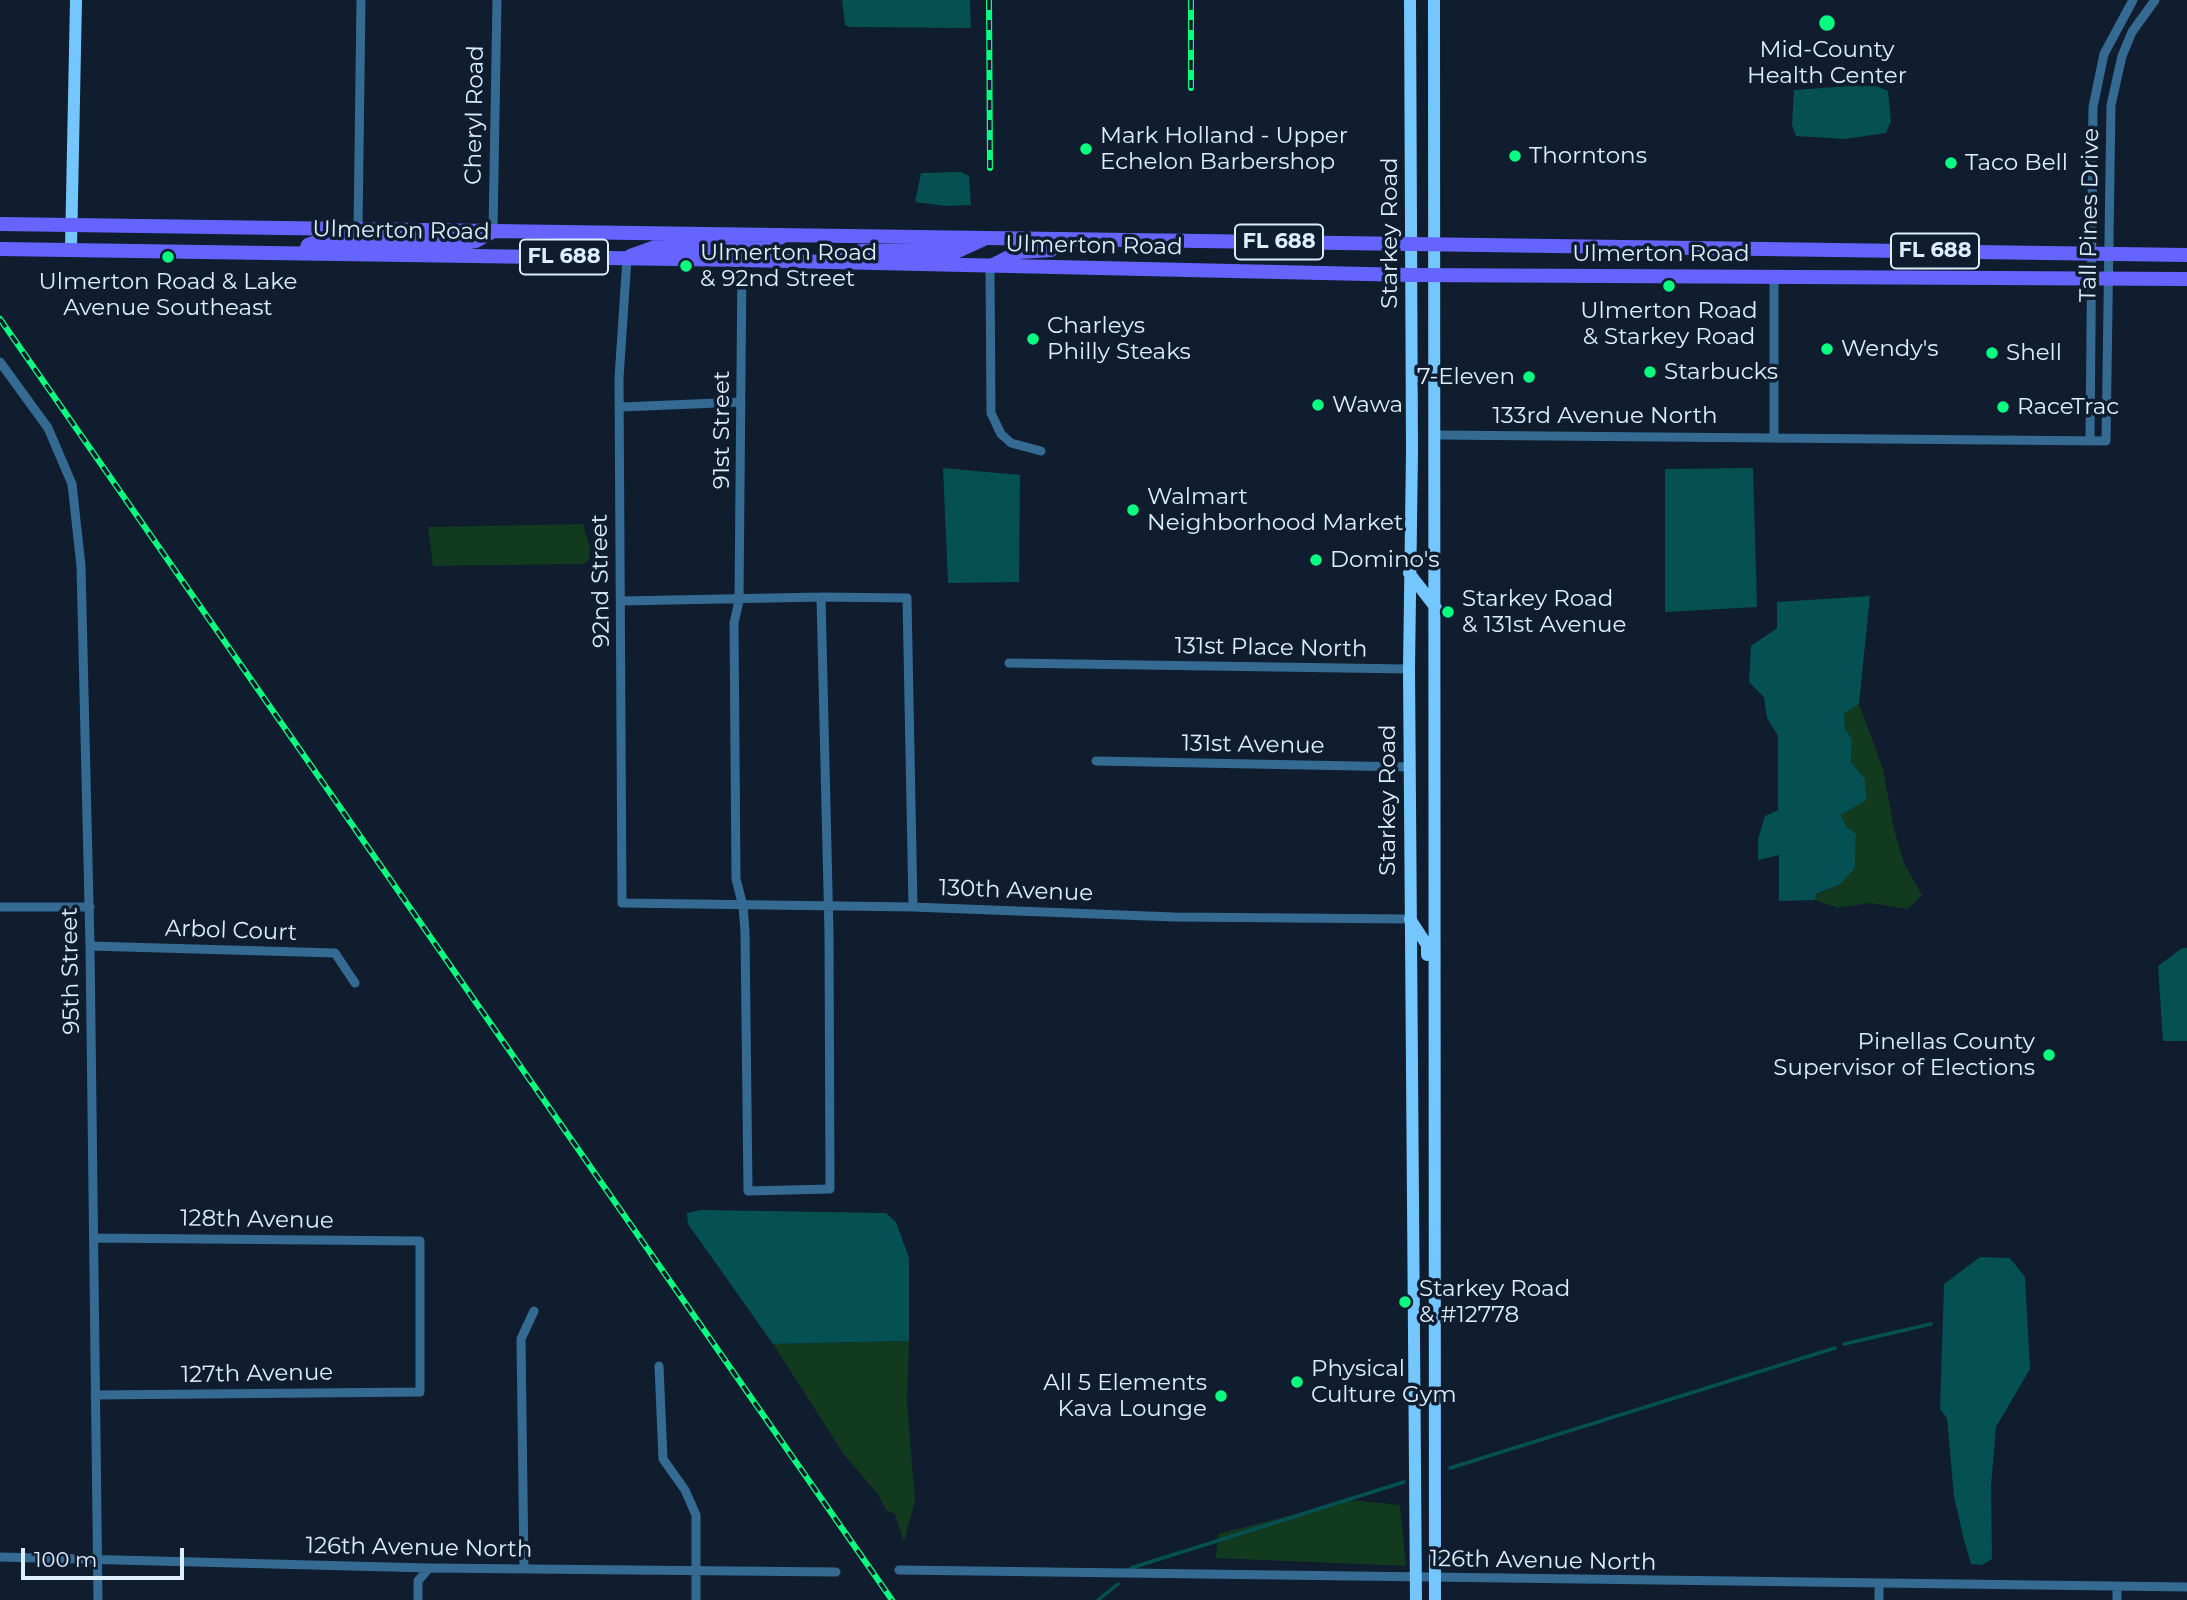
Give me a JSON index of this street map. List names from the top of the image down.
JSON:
{
  "streets": {
    "main road": ["Ulmerton Road", "Starkey Road", "FL 688"],
    "street": [
      "Cheryl Road",
      "Tall Pines Drive",
      "133rd Avenue North",
      "91st Street",
      "92nd Street",
      "131st Place North",
      "131st Avenue",
      "130th Avenue",
      "Arbol Court",
      "95th Street",
      "128th Avenue",
      "127th Avenue",
      "126th Avenue North"
    ]
  },
  "crossings": [
    ["Cheryl Road", "Ulmerton Road"],
    ["Tall Pines Drive", "Ulmerton Road"],
    ["Tall Pines Drive", "133rd Avenue North"],
    ["Ulmerton Road", "Starkey Road"],
    ["Ulmerton Road", "91st Street"],
    ["Ulmerton Road", "92nd Street"],
    ["Starkey Road", "133rd Avenue North"],
    ["Starkey Road", "131st Place North"],
    ["Starkey Road", "131st Avenue"],
    ["Starkey Road", "130th Avenue"],
    ["Starkey Road", "126th Avenue North"],
    ["91st Street", "130th Avenue"],
    ["92nd Street", "130th Avenue"],
    ["Arbol Court", "95th Street"],
    ["95th Street", "128th Avenue"],
    ["95th Street", "127th Avenue"],
    ["95th Street", "126th Avenue North"],
    ["128th Avenue", "127th Avenue"]
  ],
  "places": [
    "Mid-County Health Center",
    "Mark Holland - Upper Echelon Barbershop",
    "Thorntons",
    "Taco Bell",
    "Ulmerton Road & Lake Avenue Southeast",
    "Ulmerton Road & 92nd Street",
    "Ulmerton Road & Starkey Road",
    "Charleys Philly Steaks",
    "Wendy's",
    "Shell",
    "Starbucks",
    "7-Eleven",
    "Wawa",
    "RaceTrac",
    "Walmart Neighborhood Market",
    "Domino's",
    "Starkey Road & 131st Avenue",
    "Pinellas County Supervisor of Elections",
    "Starkey Road & #12778",
    "Physical Culture Gym",
    "All 5 Elements Kava Lounge"
  ],
  "scale_bar": "100 m"
}
